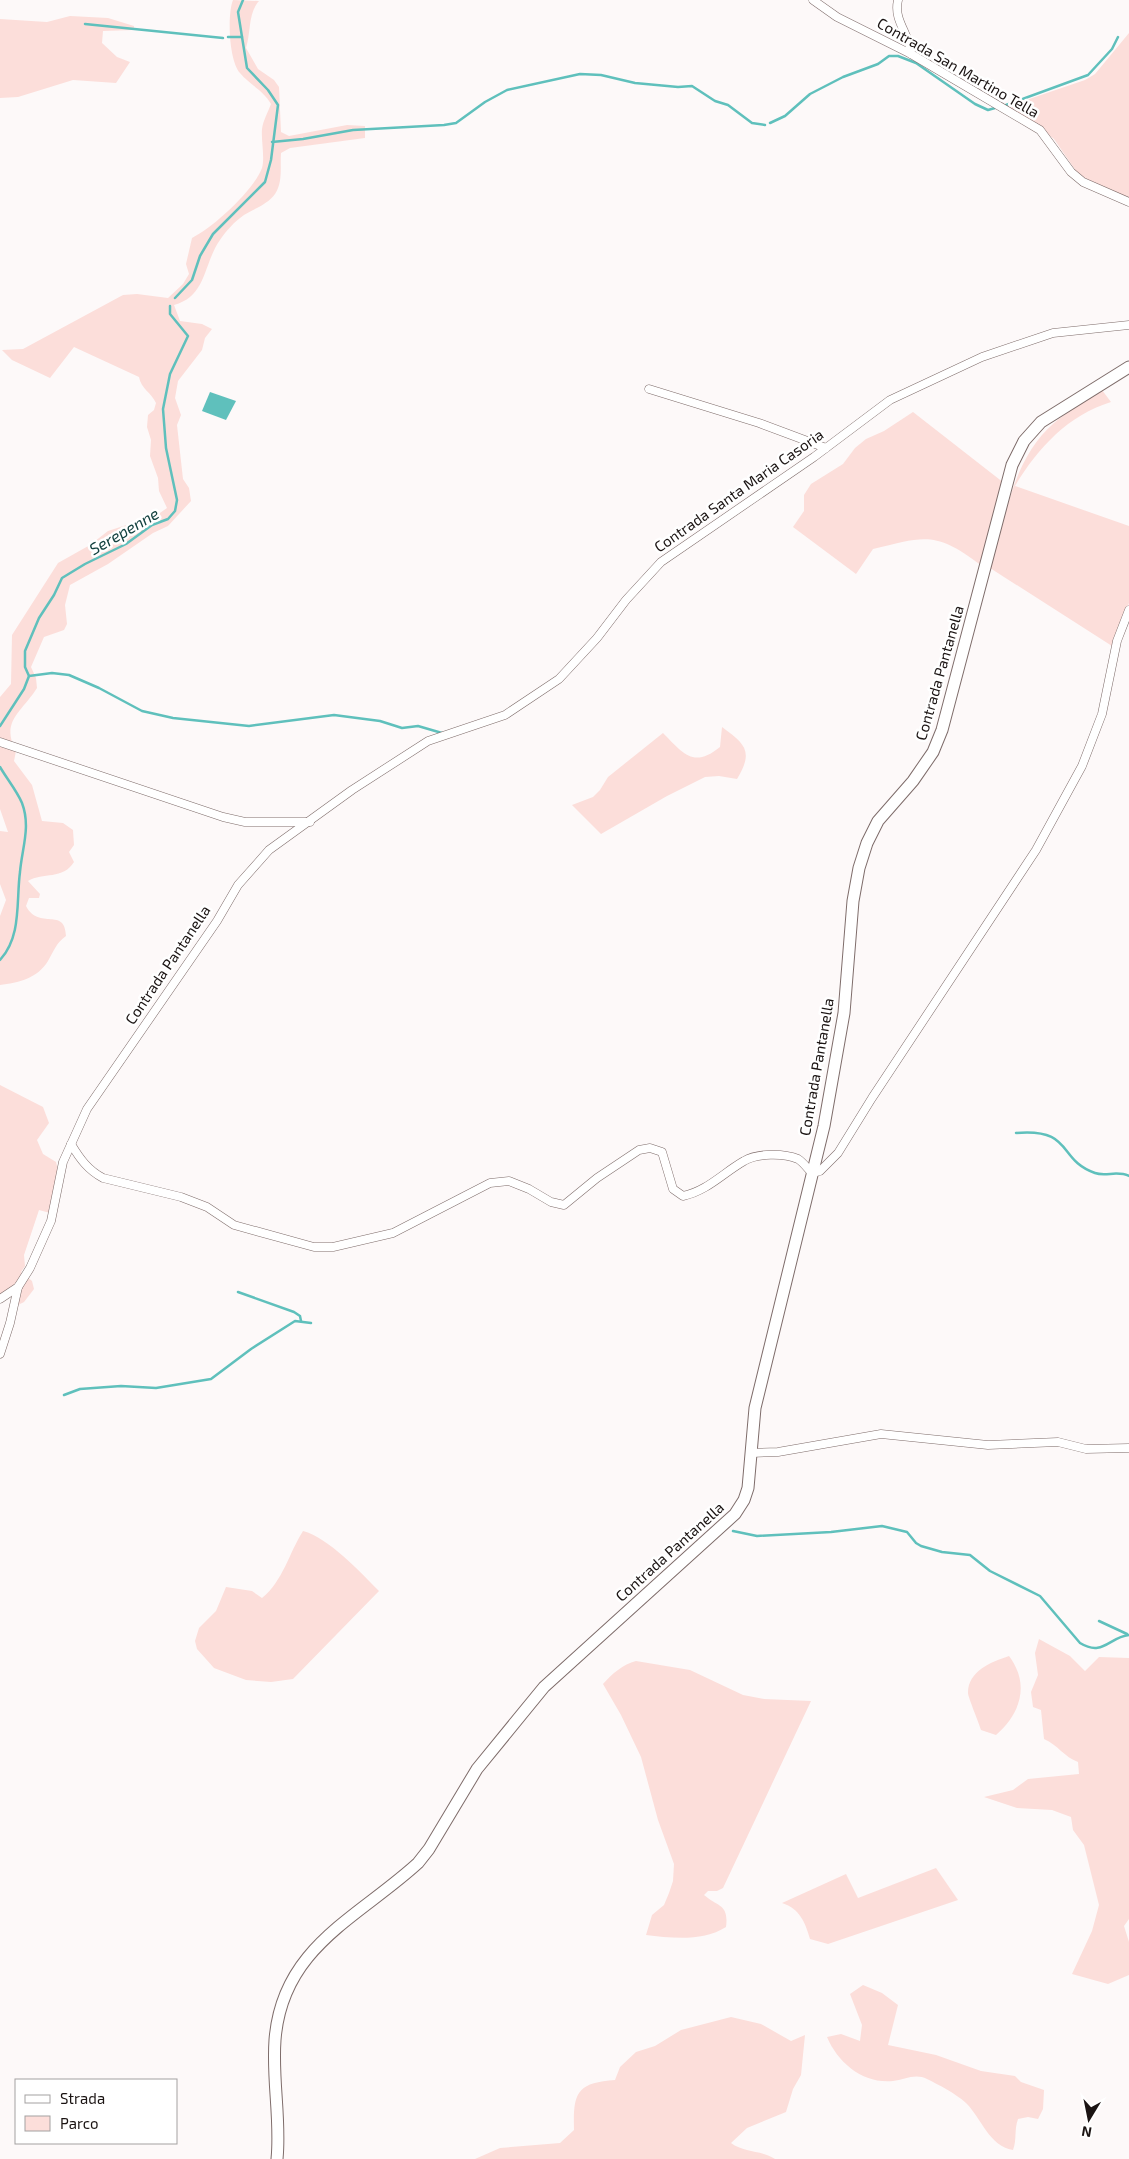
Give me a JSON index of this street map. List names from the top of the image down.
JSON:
{
  "streets": {
    "street": ["Contrada San Martino Tella", "Contrada Santa Maria Casoria", "Contrada Pantanella"]
  },
  "crossings": [
    ["Contrada Santa Maria Casoria", "Contrada Pantanella"]
  ],
  "water": ["Serepenne"],
  "legend": ["Strada", "Parco"],
  "north": "bottom"
}
